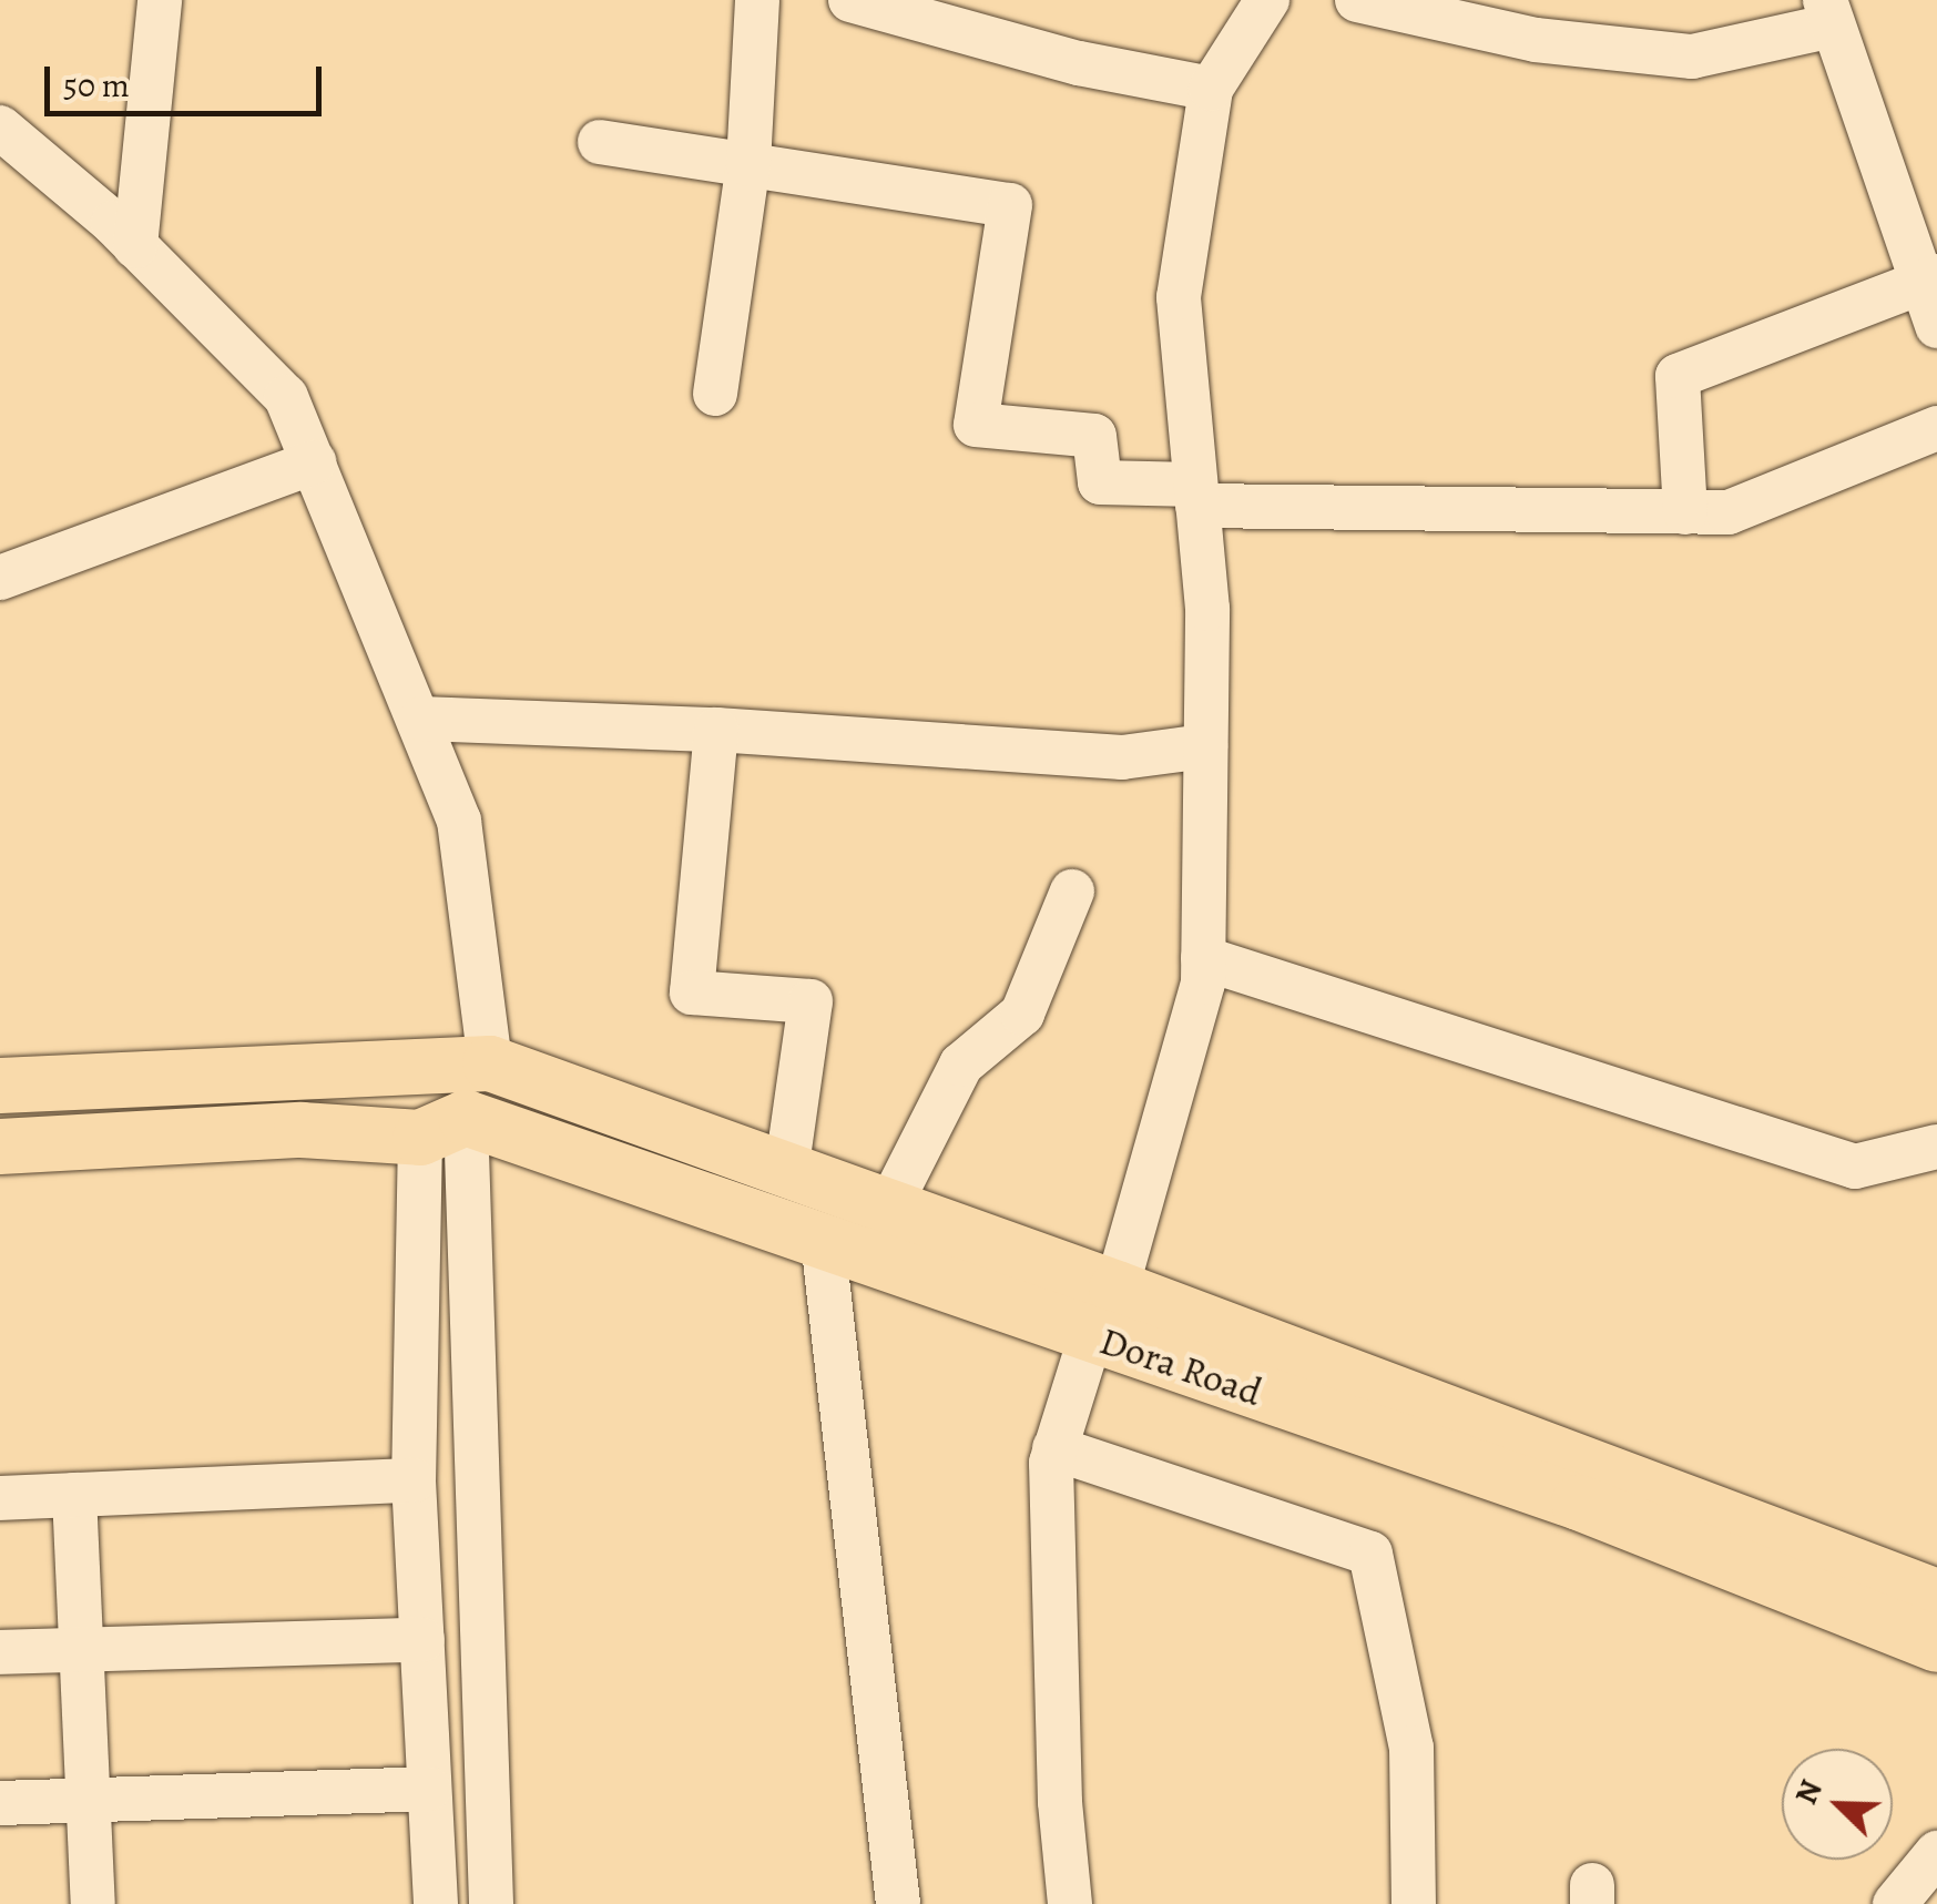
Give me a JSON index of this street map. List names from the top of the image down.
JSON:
{
  "streets": {
    "main road": ["Dora Road"]
  },
  "scale_bar": "50 m",
  "north": "top left"
}
